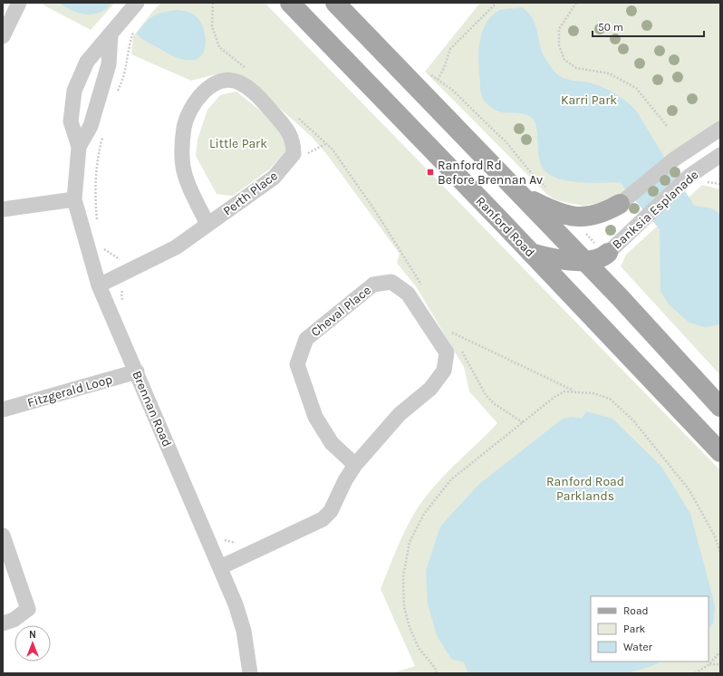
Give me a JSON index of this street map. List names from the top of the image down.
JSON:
{
  "streets": {
    "main road": ["Ranford Road"],
    "street": [
      "Perth Place",
      "Banksia Esplanade",
      "Cheval Place",
      "Fitzgerald Loop",
      "Brennan Road"
    ]
  },
  "crossings": [
    ["Perth Place", "Brennan Road"],
    ["Cheval Place", "Brennan Road"],
    ["Fitzgerald Loop", "Brennan Road"]
  ],
  "parks": ["Karri Park", "Little Park", "Ranford Road Parklands"],
  "places": {
    "transit": ["Ranford Rd Before Brennan Av"]
  },
  "legend": ["Road", "Park", "Water"],
  "scale_bar": "50 m",
  "north": "top"
}
